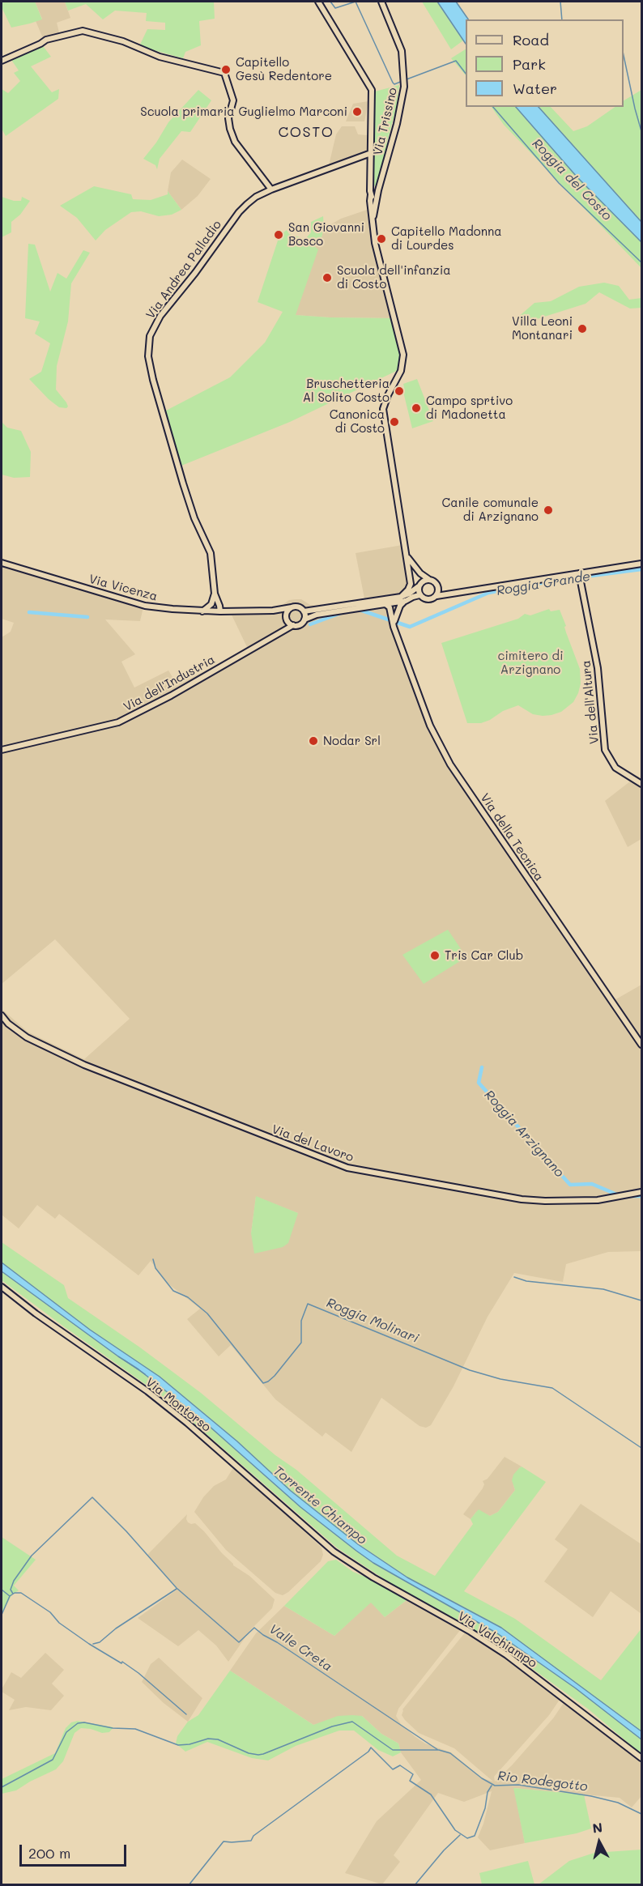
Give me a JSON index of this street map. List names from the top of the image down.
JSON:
{
  "streets": {
    "street": [
      "Via Trissino",
      "Via Andrea Palladio",
      "Via Vicenza",
      "Via dell'Industria",
      "Via dell'Altura",
      "Via della Tecnica",
      "Via del Lavoro",
      "Via Montorso",
      "Via Valchiampo"
    ]
  },
  "crossings": [
    ["Via Vicenza", "Via dell'Industria"],
    ["Via Montorso", "Via Valchiampo"]
  ],
  "districts": ["COSTO"],
  "water": [
    "Roggia del Costo",
    "Roggia Grande",
    "Roggia Arzignano",
    "Roggia Molinari",
    "Torrente Chiampo",
    "Valle Creta",
    "Rio Rodegotto"
  ],
  "parks": ["cimitero di Arzignano"],
  "places": [
    "Capitello Gesù Redentore",
    "Scuola primaria Guglielmo Marconi",
    "San Giovanni Bosco",
    "Capitello Madonna di Lourdes",
    "Scuola dell'infanzia di Costo",
    "Villa Leoni Montanari",
    "Bruschetteria Al Solito Costo",
    "Campo sprtivo di Madonetta",
    "Canonica di Costo",
    "Canile comunale di Arzignano",
    "Nodar Srl",
    "Tris Car Club"
  ],
  "legend": ["Road", "Park", "Water"],
  "scale_bar": "200 m",
  "north": "top"
}
